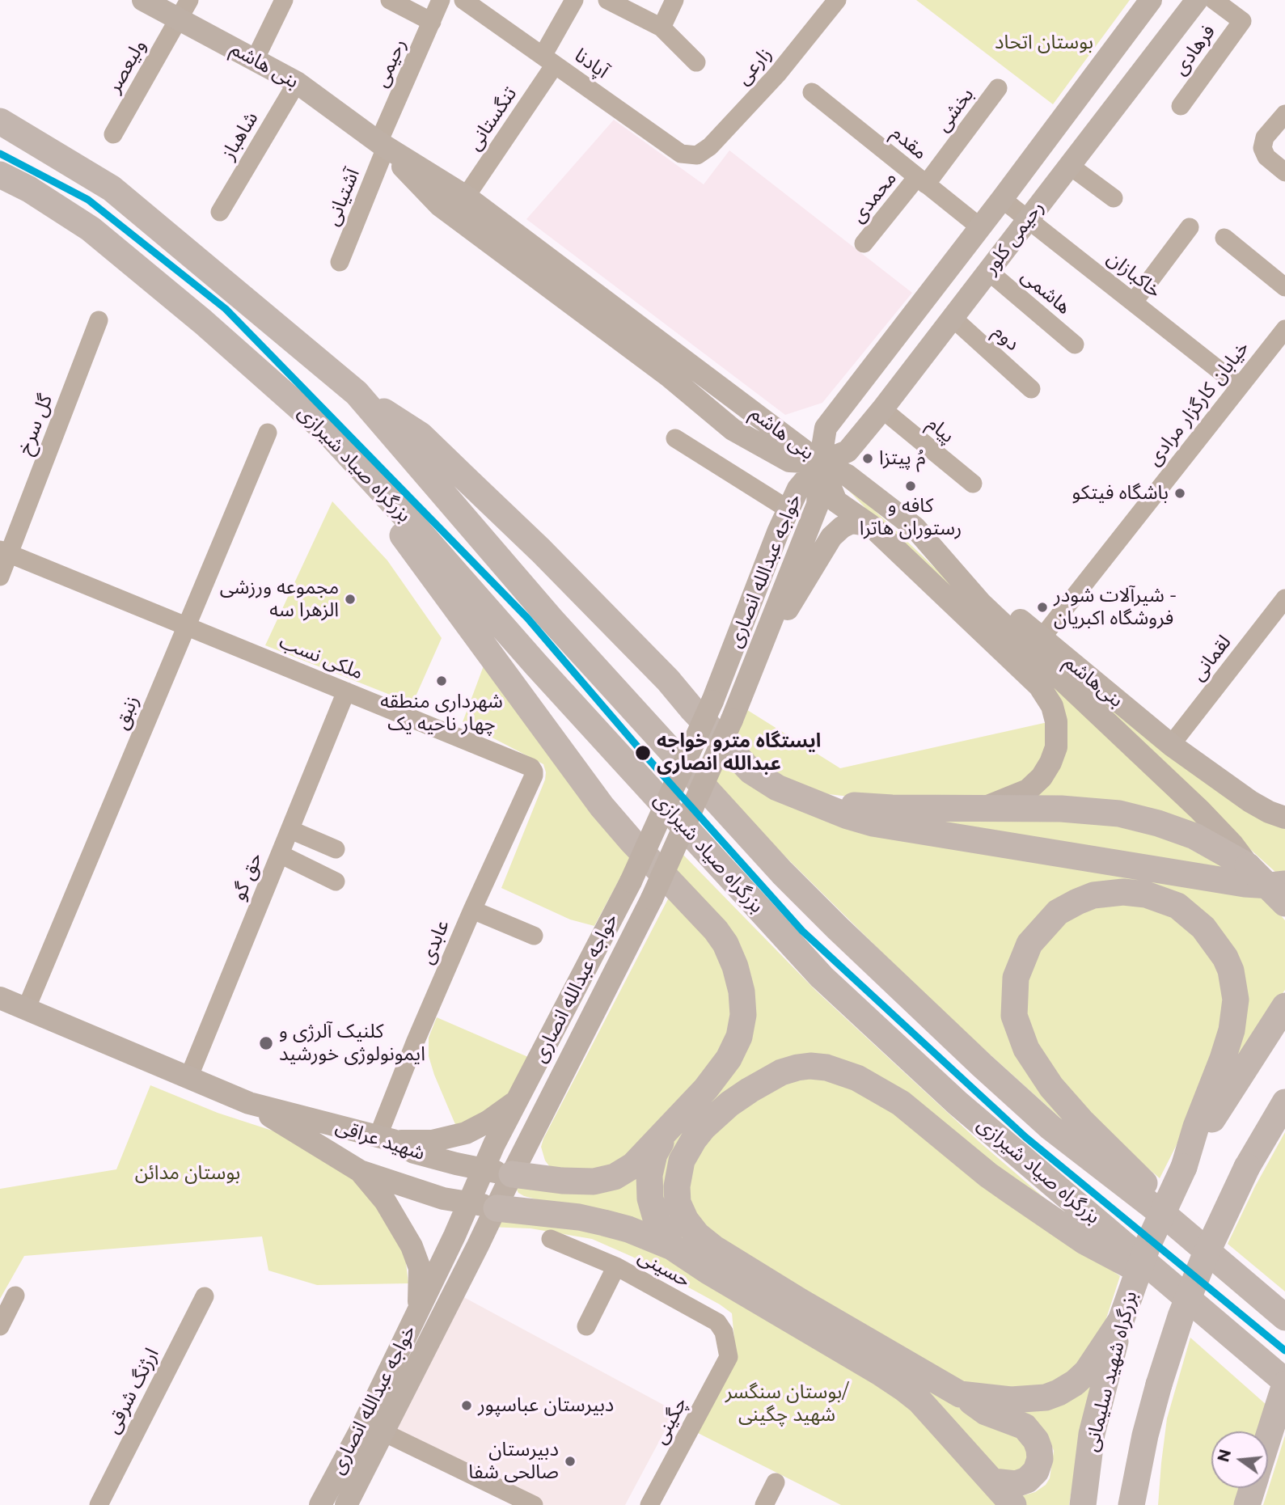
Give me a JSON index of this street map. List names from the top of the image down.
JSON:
{
  "streets": {
    "highway": ["بزرگراه صیاد شیرازی", "بزرگراه شهید سلیمانی"],
    "main road": [
      "بنی هاشم",
      "رحیمی کلور",
      "خواجه عبدالله انصاری",
      "بنی‌هاشم",
      "شهید عراقی"
    ],
    "street": [
      "فرهادی",
      "رحیمی",
      "آپادنا",
      "ولیعصر",
      "زارعی",
      "بخشی",
      "تنگستانی",
      "شاهباز",
      "مقدم",
      "آشتیانی",
      "محمدی",
      "خاکبازان",
      "هاشمی",
      "دوم",
      "خیابان کارگزار مرادی",
      "گل سرخ",
      "پیام",
      "ملکی نسب",
      "لقمانی",
      "زنبق",
      "حق گو",
      "عابدی",
      "حسینی",
      "ارژنگ شرقی",
      "چگینی"
    ]
  },
  "crossings": [
    ["رحیمی", "بنی هاشم"],
    ["رحیمی", "آشتیانی"],
    ["آپادنا", "زارعی"],
    ["آپادنا", "تنگستانی"],
    ["بنی هاشم", "ولیعصر"],
    ["بنی هاشم", "تنگستانی"],
    ["بنی هاشم", "شاهباز"],
    ["بنی هاشم", "آشتیانی"],
    ["بنی هاشم", "رحیمی کلور"],
    ["بنی هاشم", "خواجه عبدالله انصاری"],
    ["بخشی", "مقدم"],
    ["بخشی", "محمدی"],
    ["مقدم", "محمدی"],
    ["رحیمی کلور", "خاکبازان"],
    ["رحیمی کلور", "هاشمی"],
    ["رحیمی کلور", "دوم"],
    ["رحیمی کلور", "پیام"],
    ["رحیمی کلور", "خواجه عبدالله انصاری"],
    ["خاکبازان", "خیابان کارگزار مرادی"],
    ["خیابان کارگزار مرادی", "بنی‌هاشم"],
    ["گل سرخ", "ملکی نسب"],
    ["خواجه عبدالله انصاری", "شهید عراقی"],
    ["ملکی نسب", "زنبق"],
    ["ملکی نسب", "حق گو"],
    ["ملکی نسب", "عابدی"],
    ["لقمانی", "بنی‌هاشم"],
    ["زنبق", "شهید عراقی"],
    ["حق گو", "شهید عراقی"],
    ["عابدی", "شهید عراقی"],
    ["حسینی", "چگینی"]
  ],
  "parks": ["بوستان اتحاد", "بوستان مدائن", "بوستان سنگسر/ شهید چگینی"],
  "places": [
    "مُ پیتزا",
    "کافه و رستوران هاترا",
    "باشگاه فیتکو",
    "مجموعه ورزشی الزهرا سه",
    "شیرآلات شودر - فروشگاه اکبریان",
    "شهرداری منطقه چهار ناحیه یک",
    "ایستگاه مترو خواجه عبدالله انصاری",
    "کلنیک آلرژی و ایمونولوژی خورشید",
    "دبیرستان عباسپور",
    "دبیرستان صالحی شفا"
  ],
  "north": "left"
}
